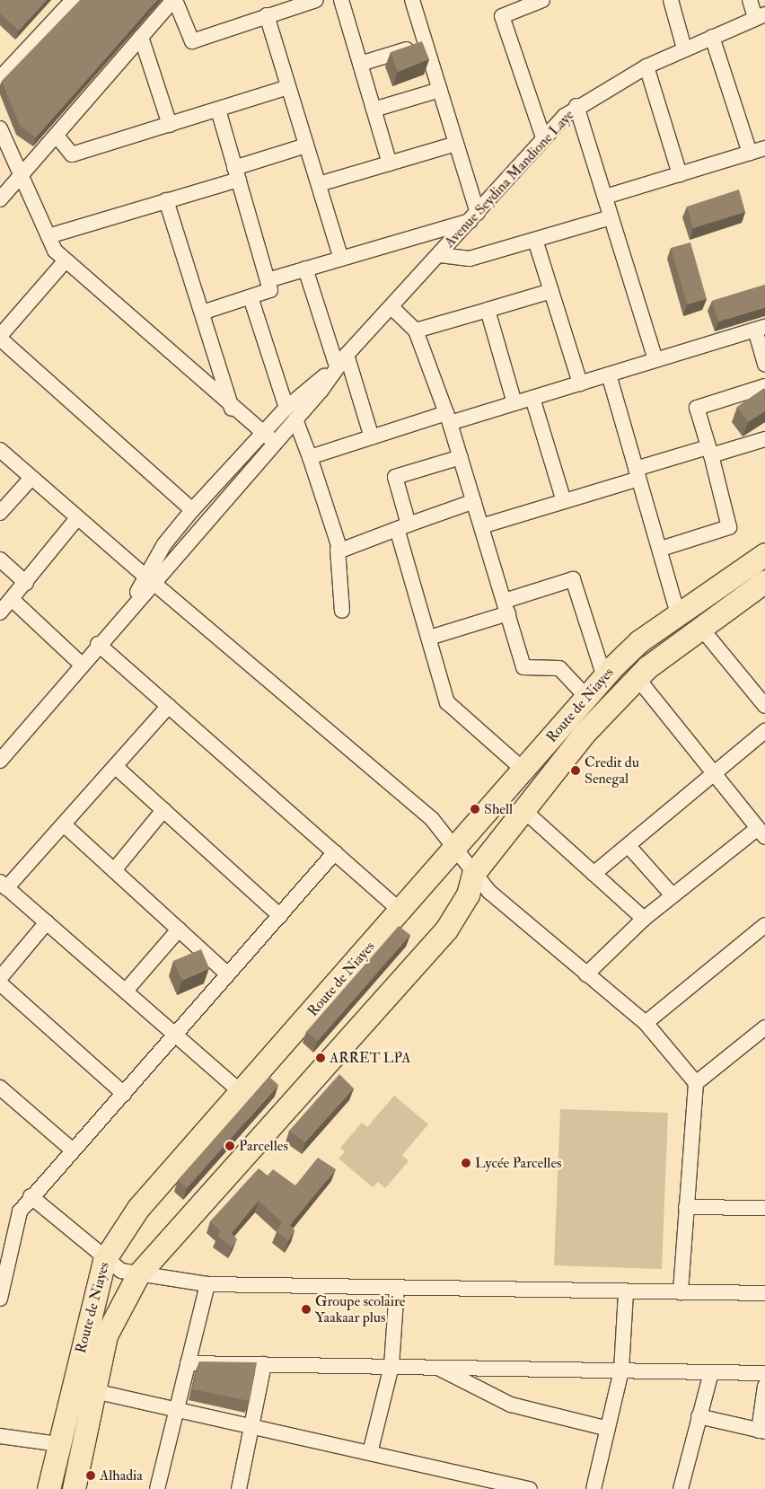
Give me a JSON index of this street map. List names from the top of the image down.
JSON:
{
  "streets": {
    "main road": ["Route de Niayes"],
    "street": ["Avenue Seydina Mandione Laye"]
  },
  "places": [
    "Credit du Senegal",
    "Shell",
    "ARRET LPA",
    "Parcelles",
    "Lycée Parcelles",
    "Groupe scolaire Yaakaar plus",
    "Alhadia"
  ]
}
